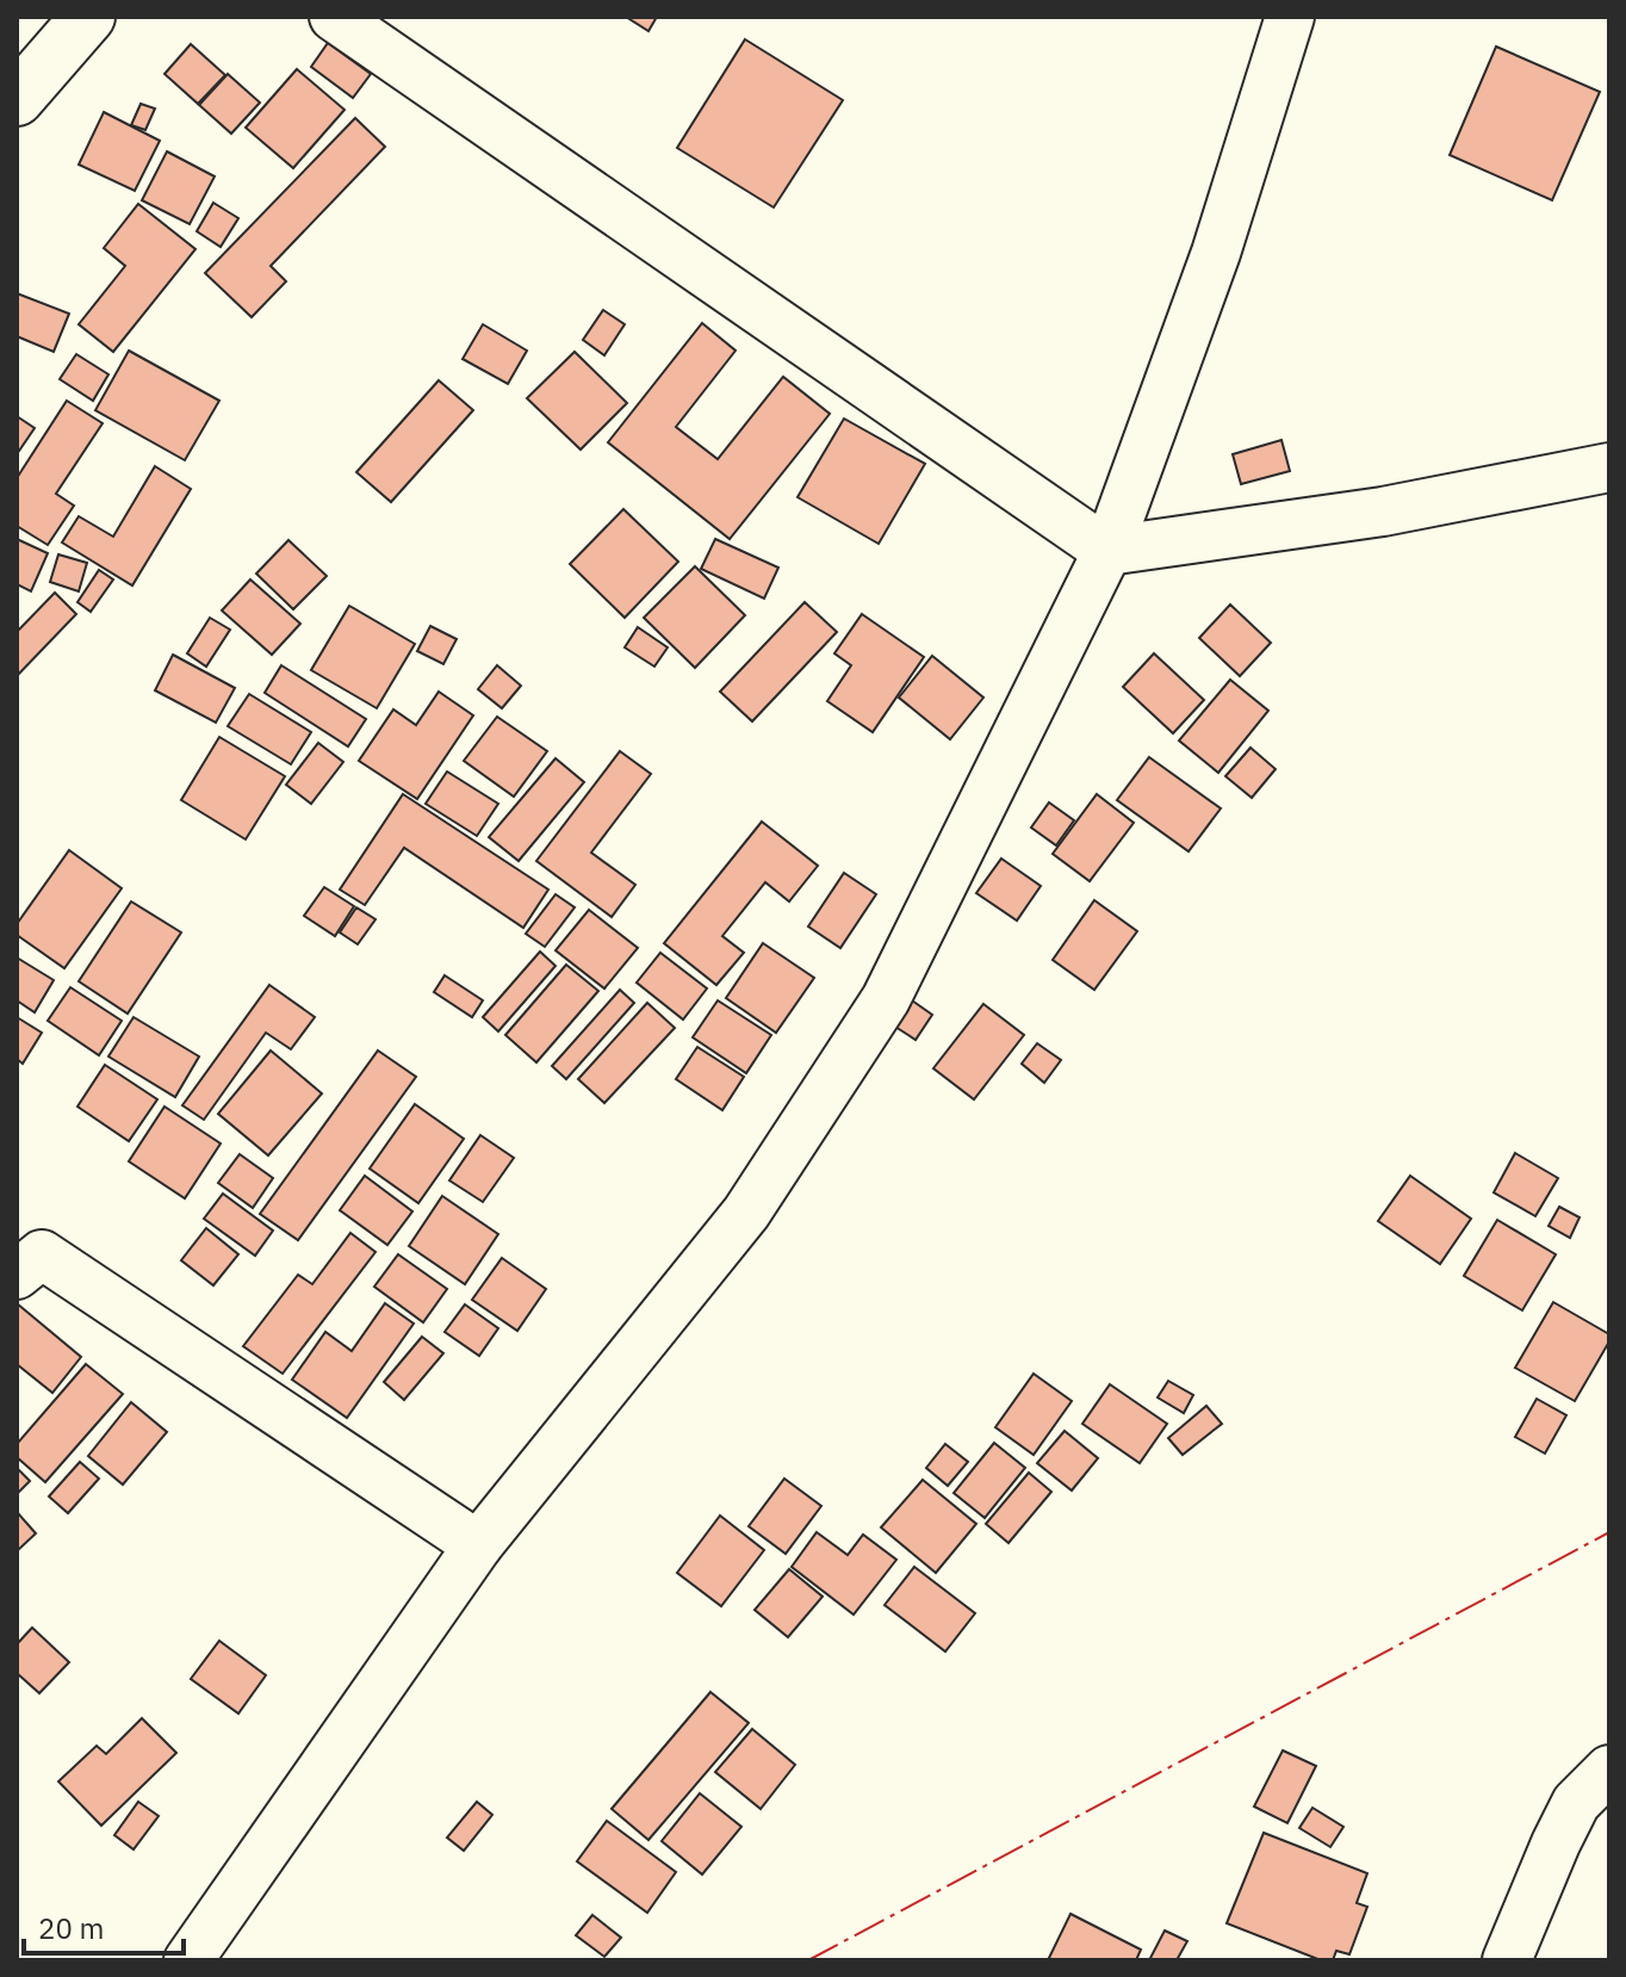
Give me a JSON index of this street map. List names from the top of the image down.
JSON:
{
  "scale_bar": "20 m"
}
